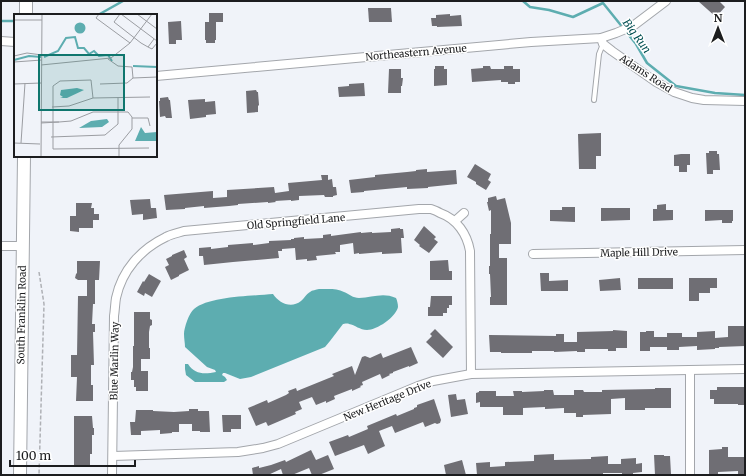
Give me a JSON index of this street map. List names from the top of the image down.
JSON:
{
  "streets": {
    "main road": ["South Franklin Road"],
    "street": [
      "Northeastern Avenue",
      "Adams Road",
      "Old Springfield Lane",
      "Maple Hill Drive",
      "Blue Marlin Way",
      "New Heritage Drive"
    ]
  },
  "crossings": [
    ["Northeastern Avenue", "Adams Road"],
    ["Old Springfield Lane", "Blue Marlin Way"],
    ["Blue Marlin Way", "New Heritage Drive"]
  ],
  "water": ["Big Run"],
  "scale_bar": "100 m",
  "north": "top"
}
